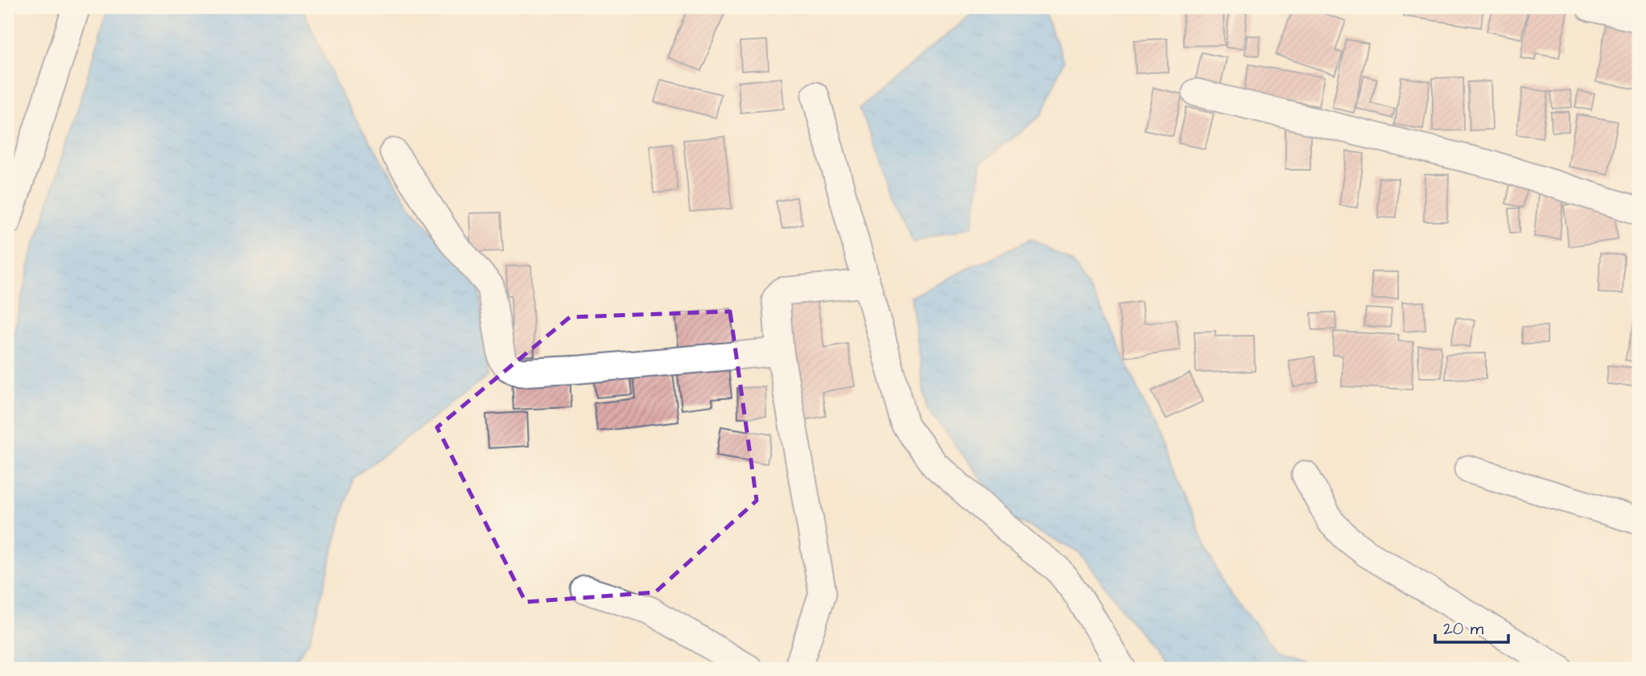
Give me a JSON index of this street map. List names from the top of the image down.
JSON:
{
  "scale_bar": "20 m"
}
